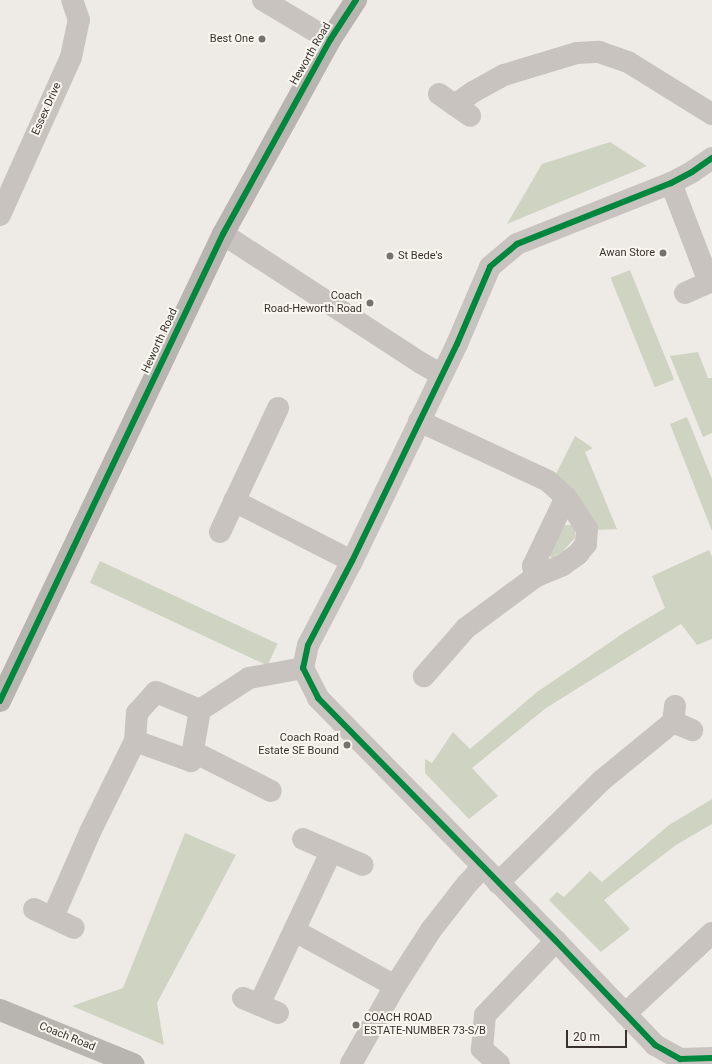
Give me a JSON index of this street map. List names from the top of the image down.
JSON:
{
  "streets": {
    "street": ["Heworth Road", "Essex Drive", "Coach Road"]
  },
  "places": [
    "Best One",
    "Awan Store",
    "St Bede's",
    "Coach Road-Heworth Road",
    "Coach Road Estate SE Bound",
    "COACH ROAD ESTATE-NUMBER 73-S/B"
  ],
  "scale_bar": "20 m"
}
